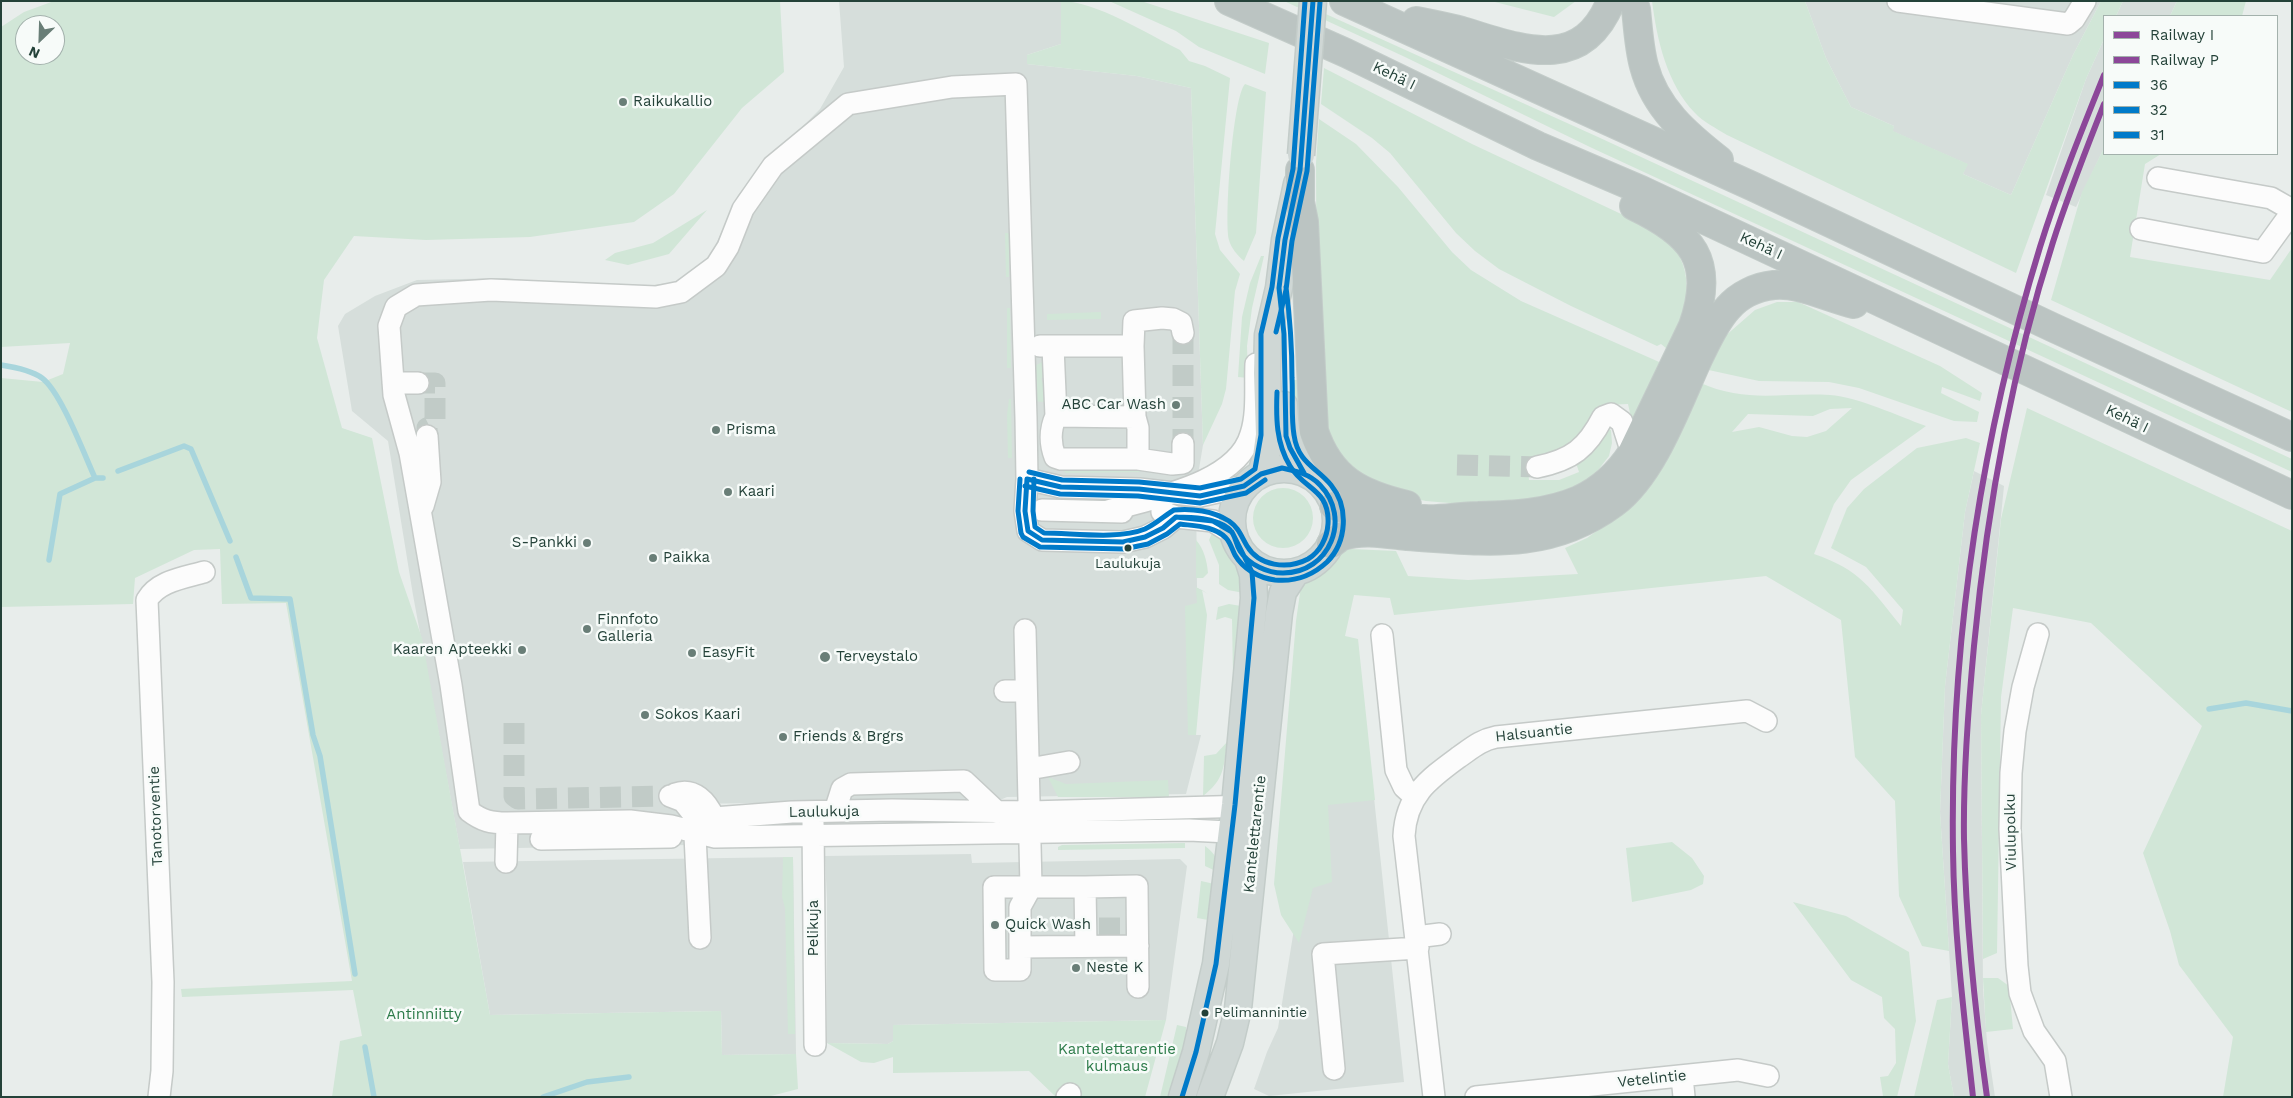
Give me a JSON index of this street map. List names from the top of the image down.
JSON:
{
  "streets": {
    "highway": ["Kehä I"],
    "main road": ["Kantelettarentie"],
    "street": [
      "Halsuantie",
      "Laulukuja",
      "Tanotorventie",
      "Viulupolku",
      "Pelikuja",
      "Vetelintie"
    ]
  },
  "crossings": [
    ["Laulukuja", "Kantelettarentie"],
    ["Laulukuja", "Pelikuja"]
  ],
  "parks": ["Antinniitty", "Kantelettarentie kulmaus"],
  "places": [
    "Raikukallio",
    "ABC Car Wash",
    "Prisma",
    "Kaari",
    "S-Pankki",
    "Laulukuja",
    "Paikka",
    "Finnfoto Galleria",
    "Kaaren Apteekki",
    "EasyFit",
    "Terveystalo",
    "Sokos Kaari",
    "Friends & Brgrs",
    "Quick Wash",
    "Neste K",
    "Pelimannintie"
  ],
  "lines": [
    "transit line 36",
    "transit line 31",
    "transit line 32",
    "rail line I",
    "rail line P"
  ],
  "legend": [
    "Railway I",
    "Railway P",
    "36",
    "32",
    "31"
  ],
  "north": "bottom left"
}
